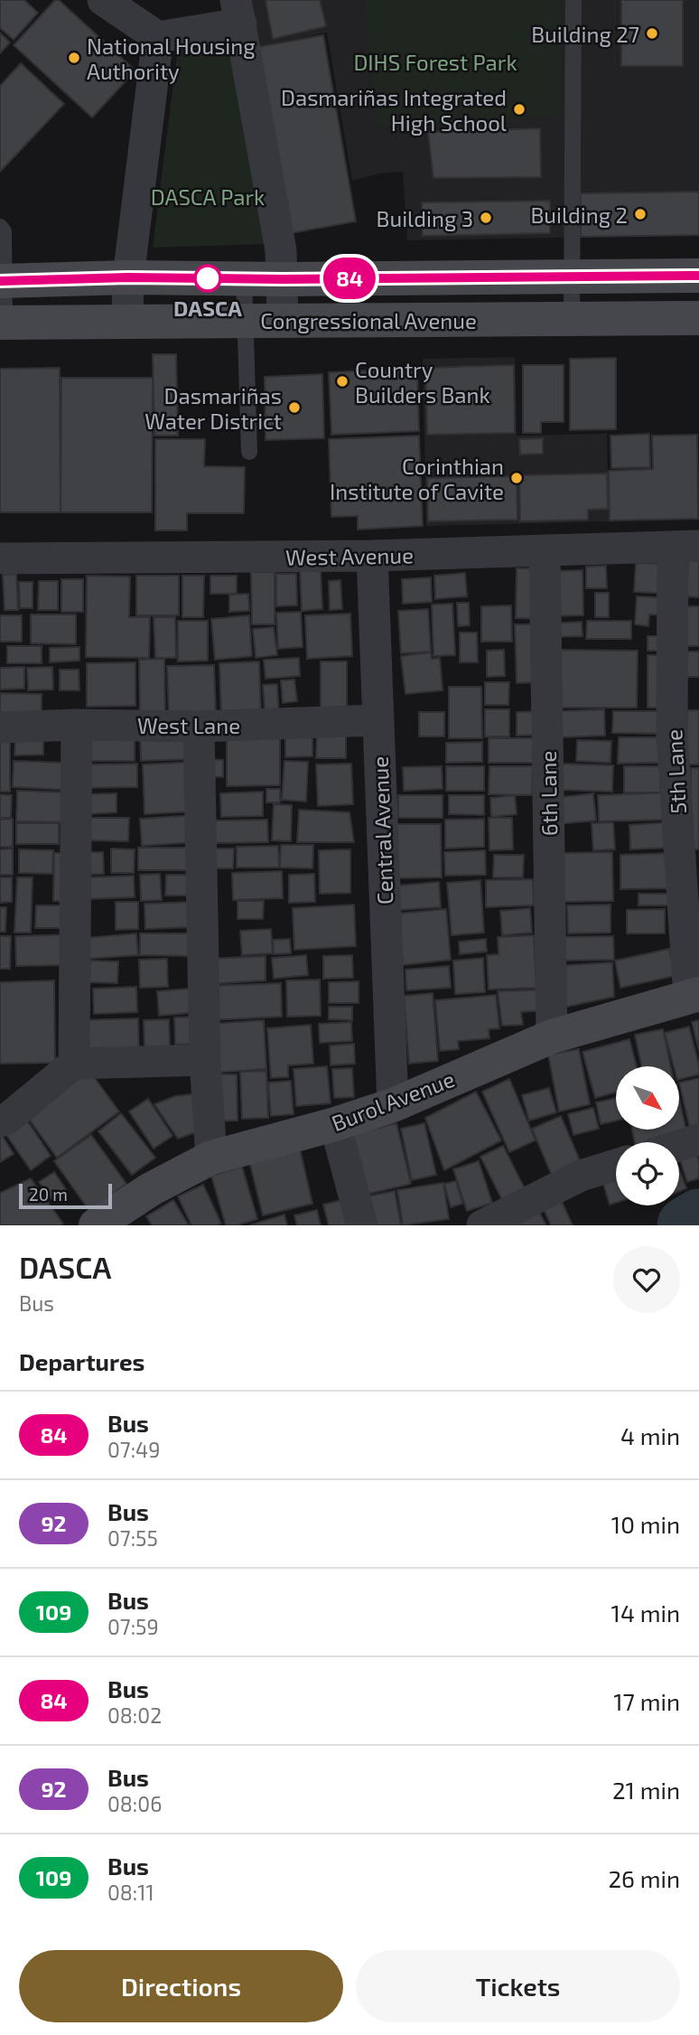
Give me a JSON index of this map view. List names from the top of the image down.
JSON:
{
  "streets": {
    "main road": ["Congressional Avenue", "Burol Avenue"],
    "street": [
      "West Avenue",
      "West Lane",
      "5th Lane",
      "6th Lane",
      "Central Avenue"
    ]
  },
  "crossings": [
    ["West Avenue", "5th Lane"],
    ["West Avenue", "6th Lane"],
    ["West Avenue", "Central Avenue"],
    ["West Lane", "Central Avenue"],
    ["5th Lane", "Burol Avenue"],
    ["6th Lane", "Burol Avenue"],
    ["Central Avenue", "Burol Avenue"]
  ],
  "parks": ["DIHS Forest Park", "DASCA Park"],
  "places": [
    "Building 27",
    "National Housing Authority",
    "Dasmariñas Integrated High School",
    "Building 2",
    "Building 3",
    "DASCA",
    "Country Builders Bank",
    "Dasmariñas Water District",
    "Corinthian Institute of Cavite"
  ],
  "lines": ["bus line 84"],
  "scale_bar": "20 m",
  "north": "bottom right",
  "page": {
    "on_map": "84",
    "scale": "20 m",
    "heading": [
      ["DASCA", "Bus"],
      "Departures"
    ],
    "list": [
      {
        "mark": "84",
        "name": "Bus",
        "note": "07:49",
        "value": "4 min"
      },
      {
        "mark": "92",
        "name": "Bus",
        "note": "07:55",
        "value": "10 min"
      },
      {
        "mark": "109",
        "name": "Bus",
        "note": "07:59",
        "value": "14 min"
      },
      {
        "mark": "84",
        "name": "Bus",
        "note": "08:02",
        "value": "17 min"
      },
      {
        "mark": "92",
        "name": "Bus",
        "note": "08:06",
        "value": "21 min"
      },
      {
        "mark": "109",
        "name": "Bus",
        "note": "08:11",
        "value": "26 min"
      }
    ],
    "buttons": ["Directions", "Tickets"]
  }
}
